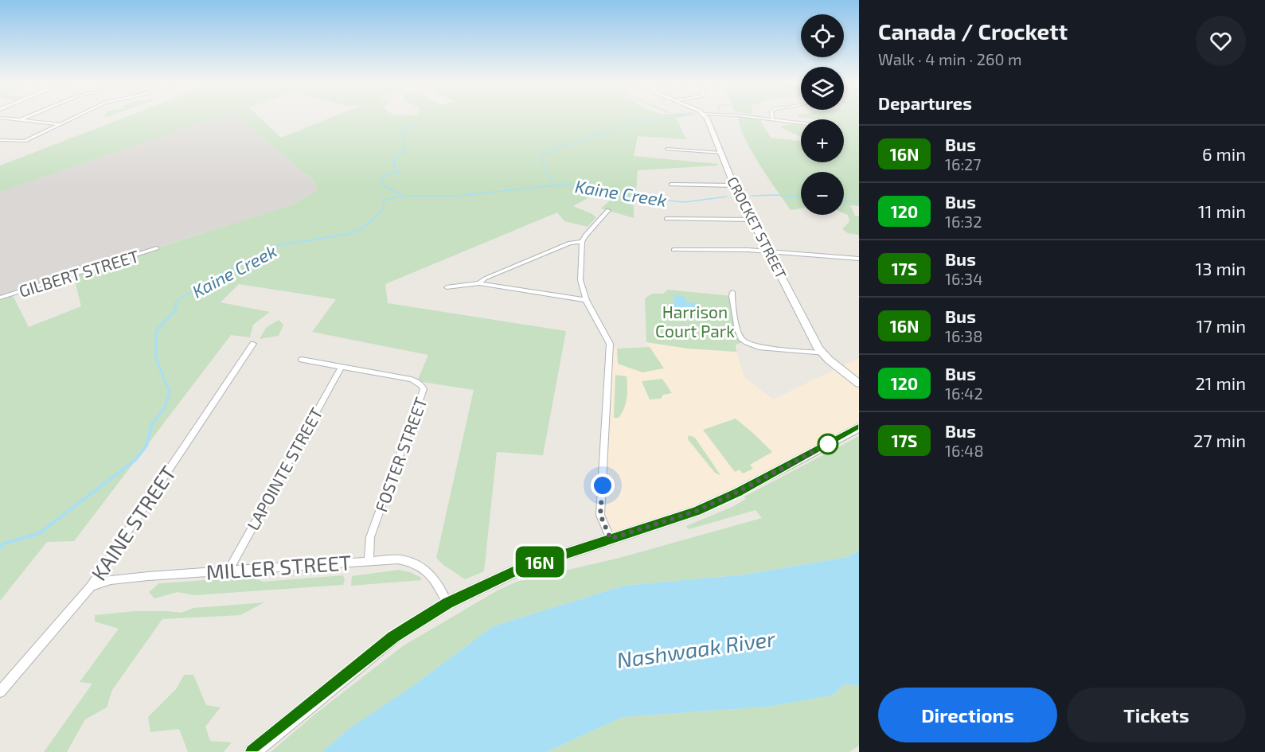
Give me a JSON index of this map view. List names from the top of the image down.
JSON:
{
  "streets": {
    "street": [
      "CROCKET STREET",
      "GILBERT STREET",
      "FOSTER STREET",
      "LAPOINTE STREET",
      "KAINE STREET",
      "MILLER STREET"
    ]
  },
  "crossings": [
    ["FOSTER STREET", "LAPOINTE STREET"],
    ["FOSTER STREET", "MILLER STREET"],
    ["LAPOINTE STREET", "MILLER STREET"],
    ["KAINE STREET", "MILLER STREET"]
  ],
  "water": ["Kaine Creek", "Nashwaak River"],
  "parks": ["Harrison Court Park"],
  "lines": ["bus line 16N"],
  "page": {
    "on_map": "16N",
    "heading": [
      ["Canada / Crockett", "Walk · 4 min · 260 m"],
      "Departures"
    ],
    "map_buttons": ["+", "−"],
    "list": [
      {
        "mark": "16N",
        "name": "Bus",
        "note": "16:27",
        "value": "6 min"
      },
      {
        "mark": "120",
        "name": "Bus",
        "note": "16:32",
        "value": "11 min"
      },
      {
        "mark": "17S",
        "name": "Bus",
        "note": "16:34",
        "value": "13 min"
      },
      {
        "mark": "16N",
        "name": "Bus",
        "note": "16:38",
        "value": "17 min"
      },
      {
        "mark": "120",
        "name": "Bus",
        "note": "16:42",
        "value": "21 min"
      },
      {
        "mark": "17S",
        "name": "Bus",
        "note": "16:48",
        "value": "27 min"
      }
    ],
    "buttons": ["Directions", "Tickets"]
  }
}
